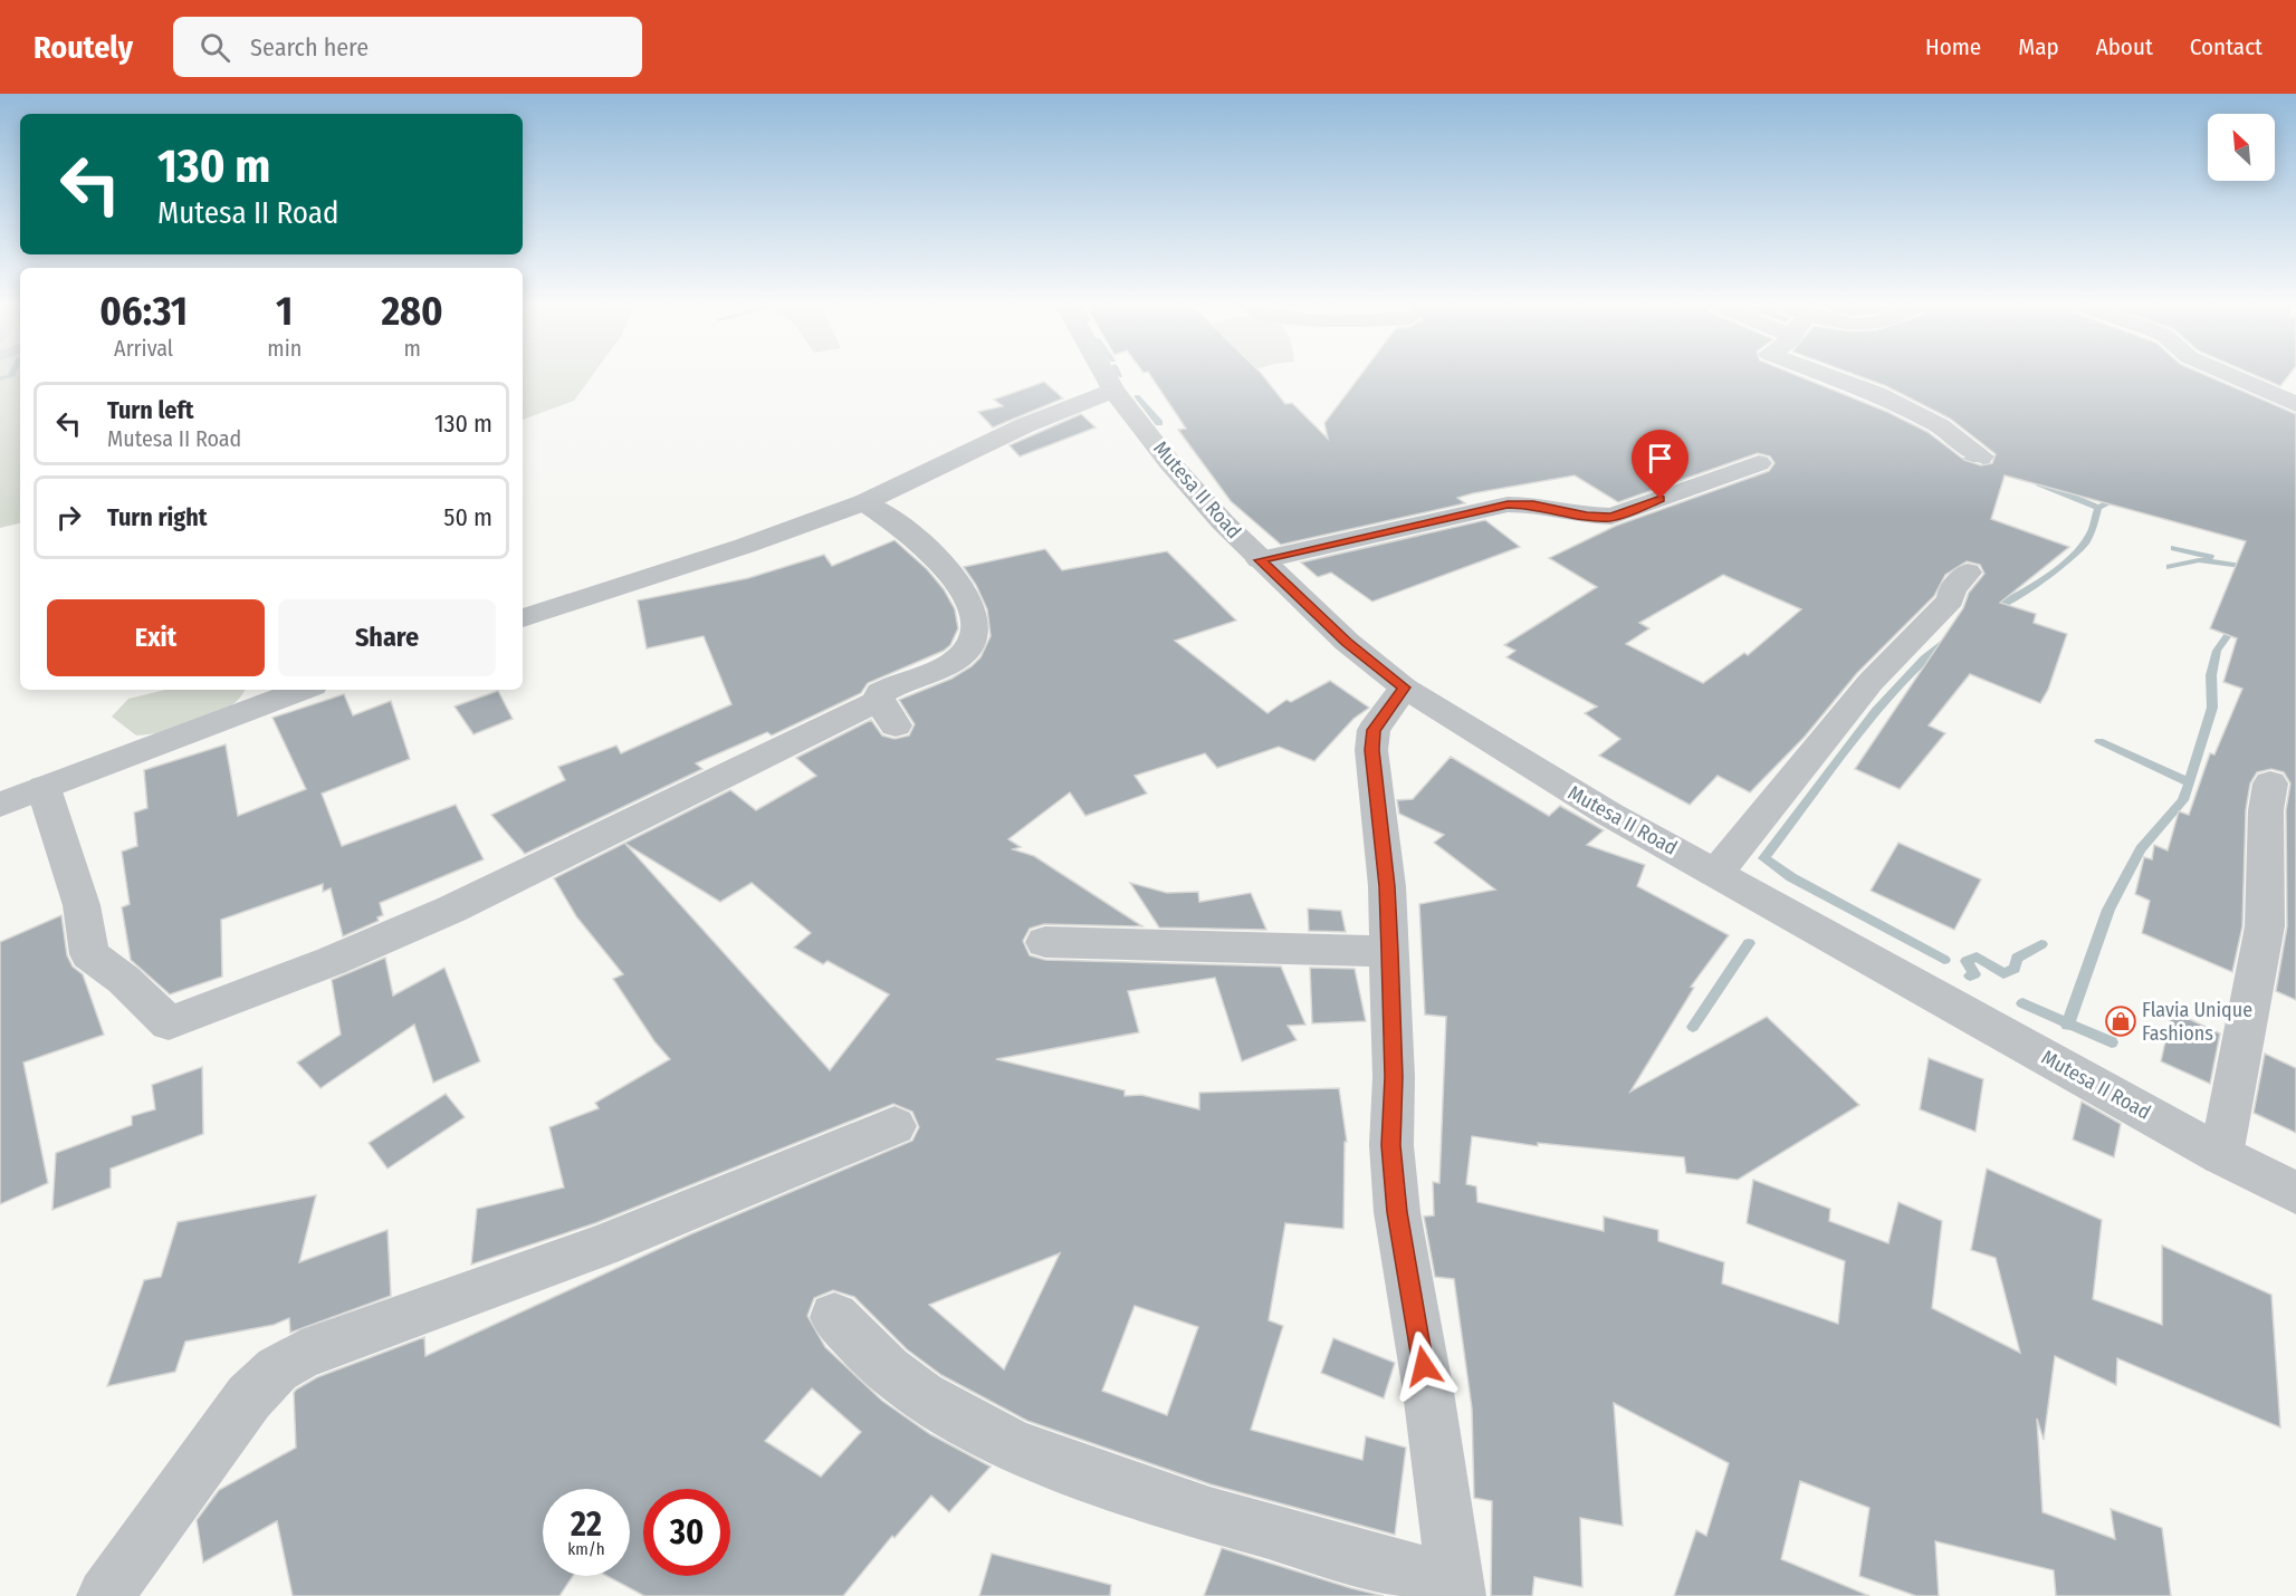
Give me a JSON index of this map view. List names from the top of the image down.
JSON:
{
  "streets": {
    "street": ["Mutesa II Road"]
  },
  "places": {
    "shop": ["Flavia Unique Fashions"]
  },
  "north": "top left",
  "page": {
    "header": "Routely",
    "search": "Search here",
    "nav": [
      "Home",
      "Map",
      "About",
      "Contact"
    ],
    "turn": ["130 m", "Mutesa II Road"],
    "eta": [
      "06:31",
      "Arrival",
      "1",
      "min",
      "280",
      "m"
    ],
    "list": [
      {
        "name": "Turn left",
        "note": "Mutesa II Road",
        "value": "130 m"
      },
      {
        "name": "Turn right",
        "value": "50 m"
      }
    ],
    "buttons": ["Exit", "Share"],
    "speed": "22 km/h",
    "limit": "30"
  }
}
